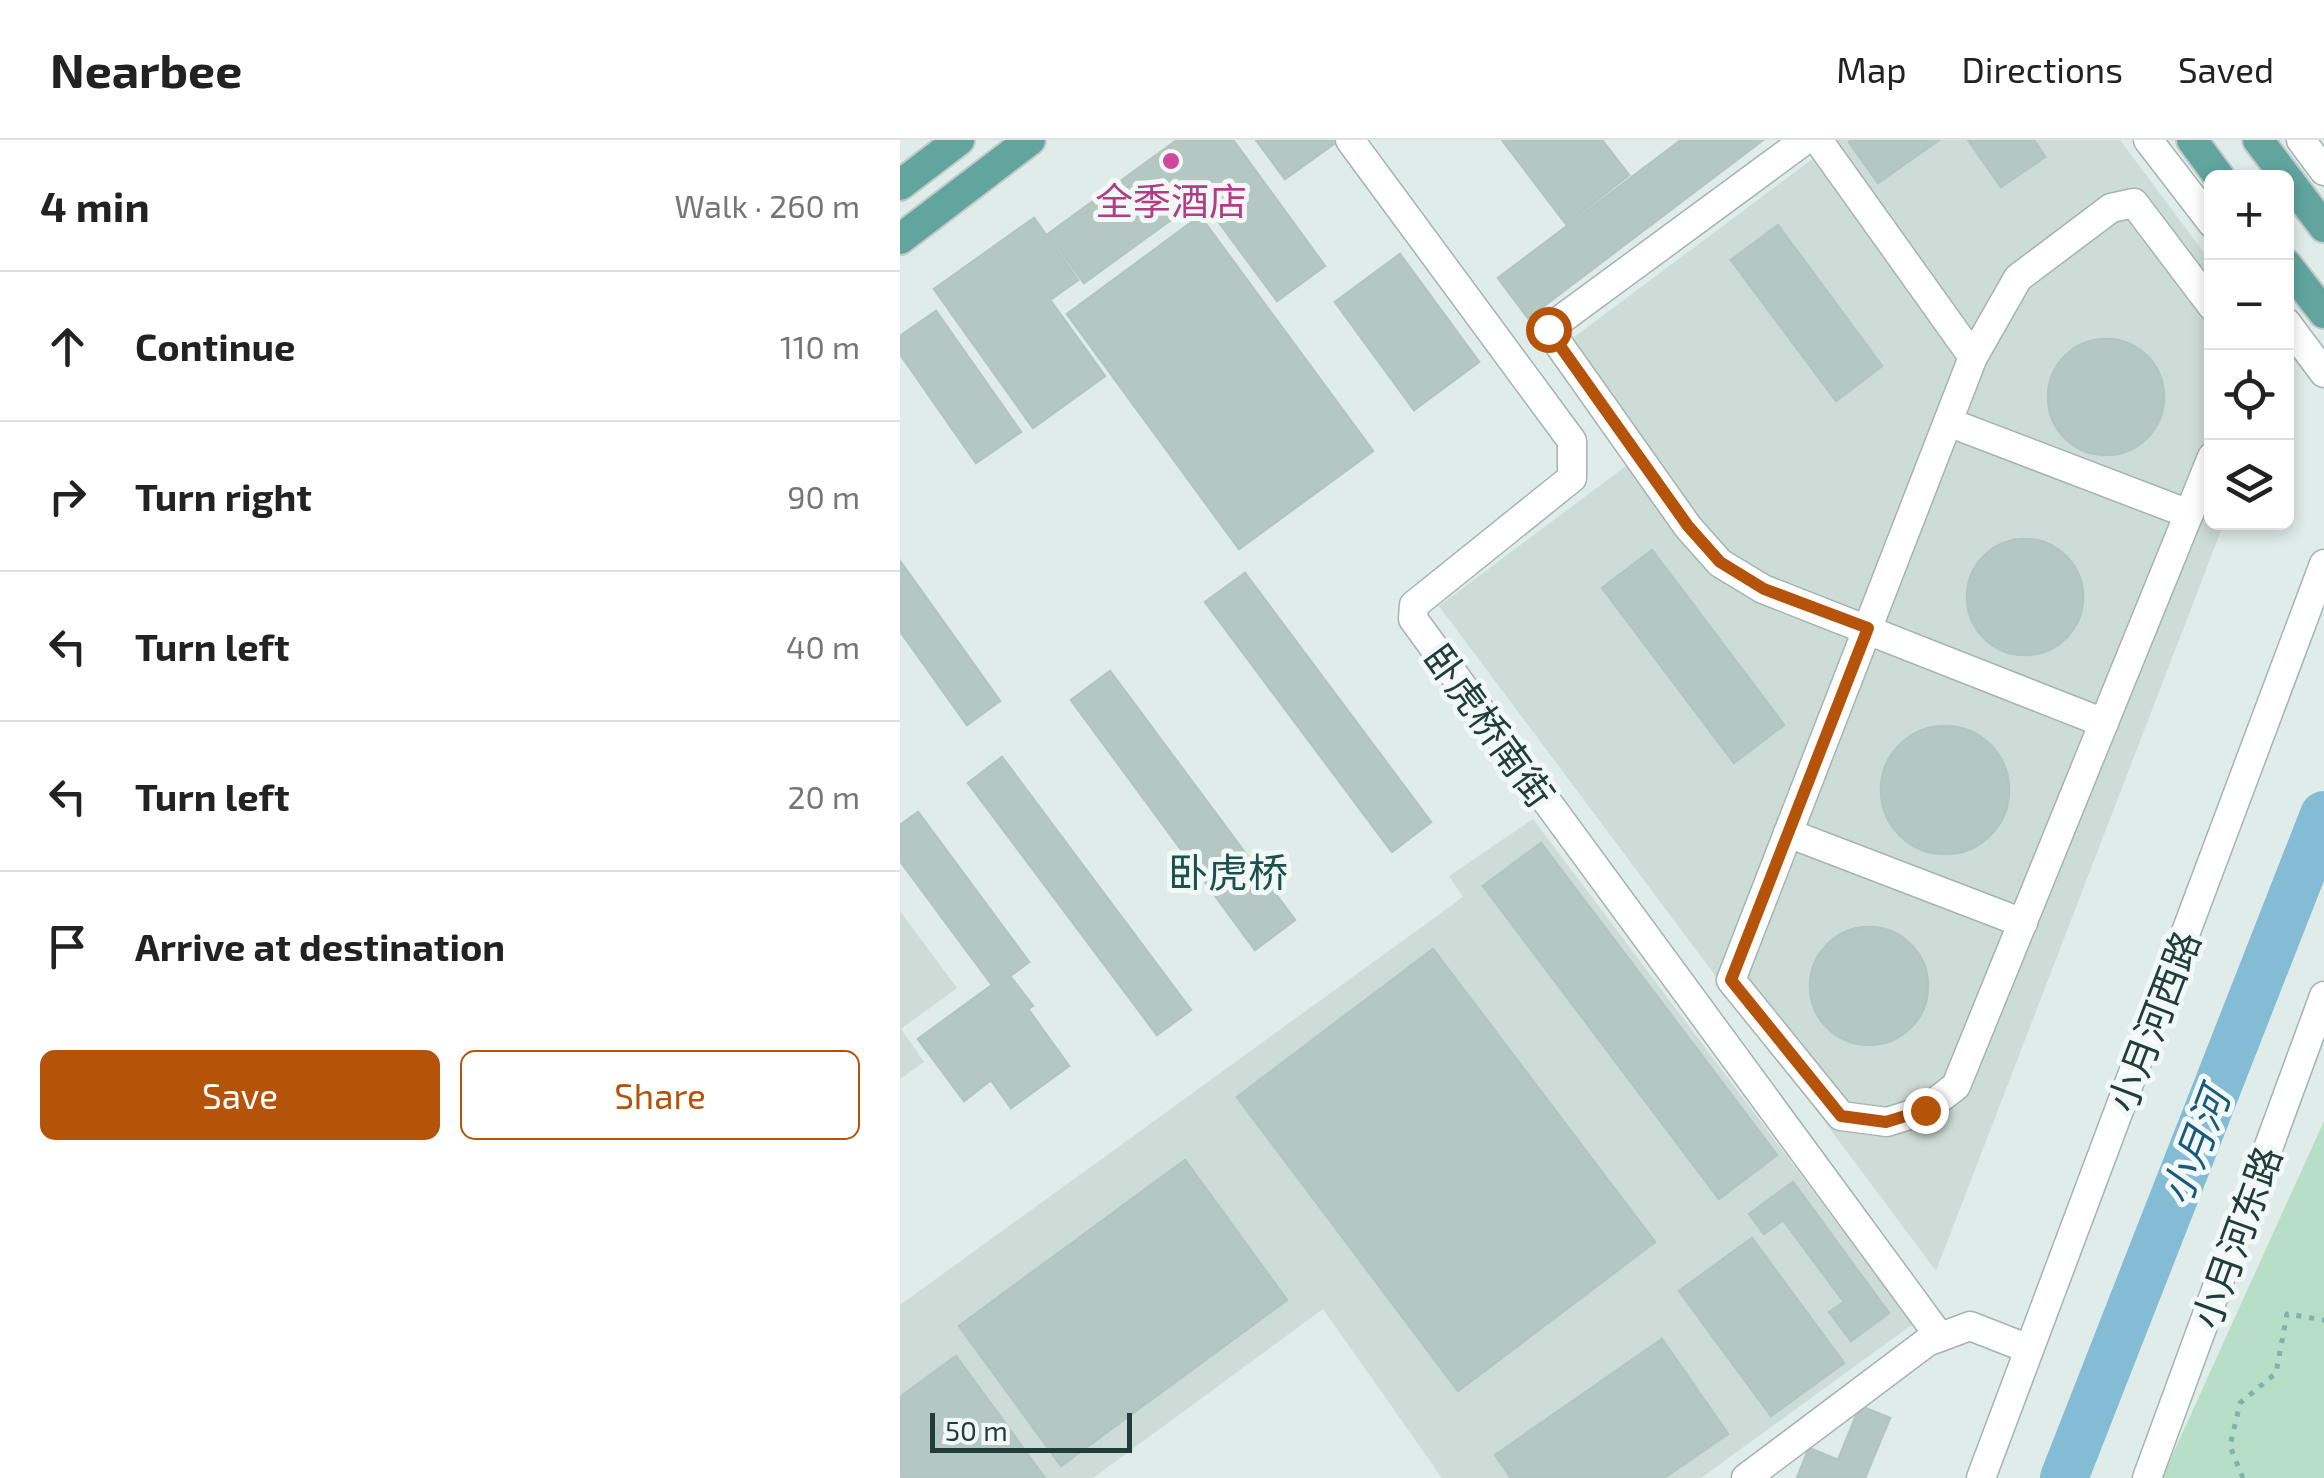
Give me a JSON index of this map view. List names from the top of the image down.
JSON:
{
  "streets": {
    "street": ["卧虎桥南街", "小月河西路", "小月河东路"]
  },
  "districts": ["卧虎桥"],
  "water": ["小月河"],
  "places": ["全季酒店"],
  "scale_bar": "50 m",
  "page": {
    "header": "Nearbee",
    "nav": ["Map", "Directions", "Saved"],
    "heading": ["4 min", "Walk · 260 m"],
    "map_buttons": ["+", "−"],
    "list": [
      ["Continue", "110 m"],
      ["Turn right", "90 m"],
      ["Turn left", "40 m"],
      ["Turn left", "20 m"],
      "Arrive at destination"
    ],
    "buttons": ["Save", "Share"],
    "scale": "50 m"
  }
}
